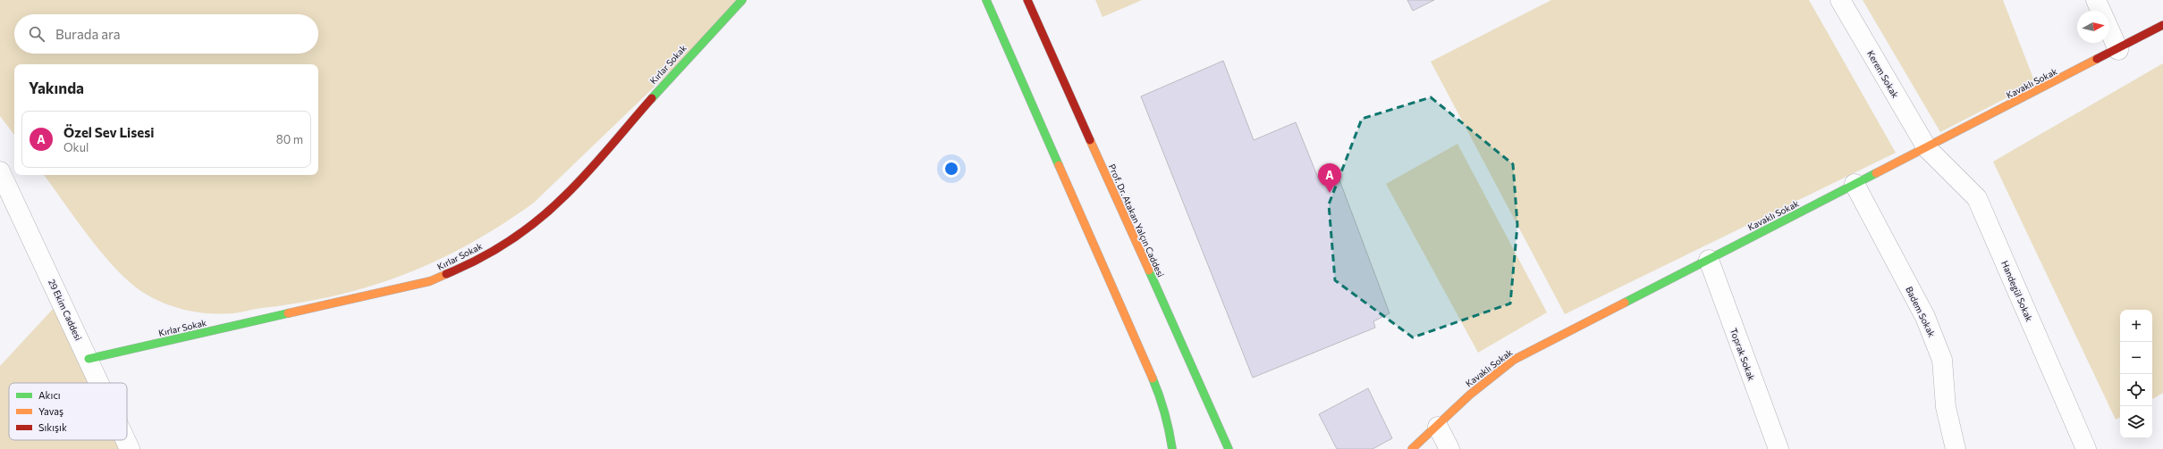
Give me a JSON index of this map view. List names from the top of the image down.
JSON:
{
  "streets": {
    "street": [
      "Kırlar Sokak",
      "Kerem Sokak",
      "Kavaklı Sokak",
      "Prof. Dr. Atakan Yalçın Caddesi",
      "Handegül Sokak",
      "29 Ekim Caddesi",
      "Badem Sokak",
      "Toprak Sokak"
    ]
  },
  "crossings": [
    ["Kırlar Sokak", "29 Ekim Caddesi"],
    ["Kerem Sokak", "Kavaklı Sokak"],
    ["Kerem Sokak", "Handegül Sokak"],
    ["Kavaklı Sokak", "Handegül Sokak"],
    ["Kavaklı Sokak", "Badem Sokak"],
    ["Kavaklı Sokak", "Toprak Sokak"]
  ],
  "legend": ["Akıcı", "Yavaş", "Sıkışık"],
  "north": "right",
  "page": {
    "search": "Burada ara",
    "heading": "Yakında",
    "list": [
      {
        "mark": "A",
        "name": "Özel Sev Lisesi",
        "note": "Okul",
        "value": "80 m"
      }
    ],
    "pins": "A",
    "map_buttons": ["+", "−"]
  }
}
